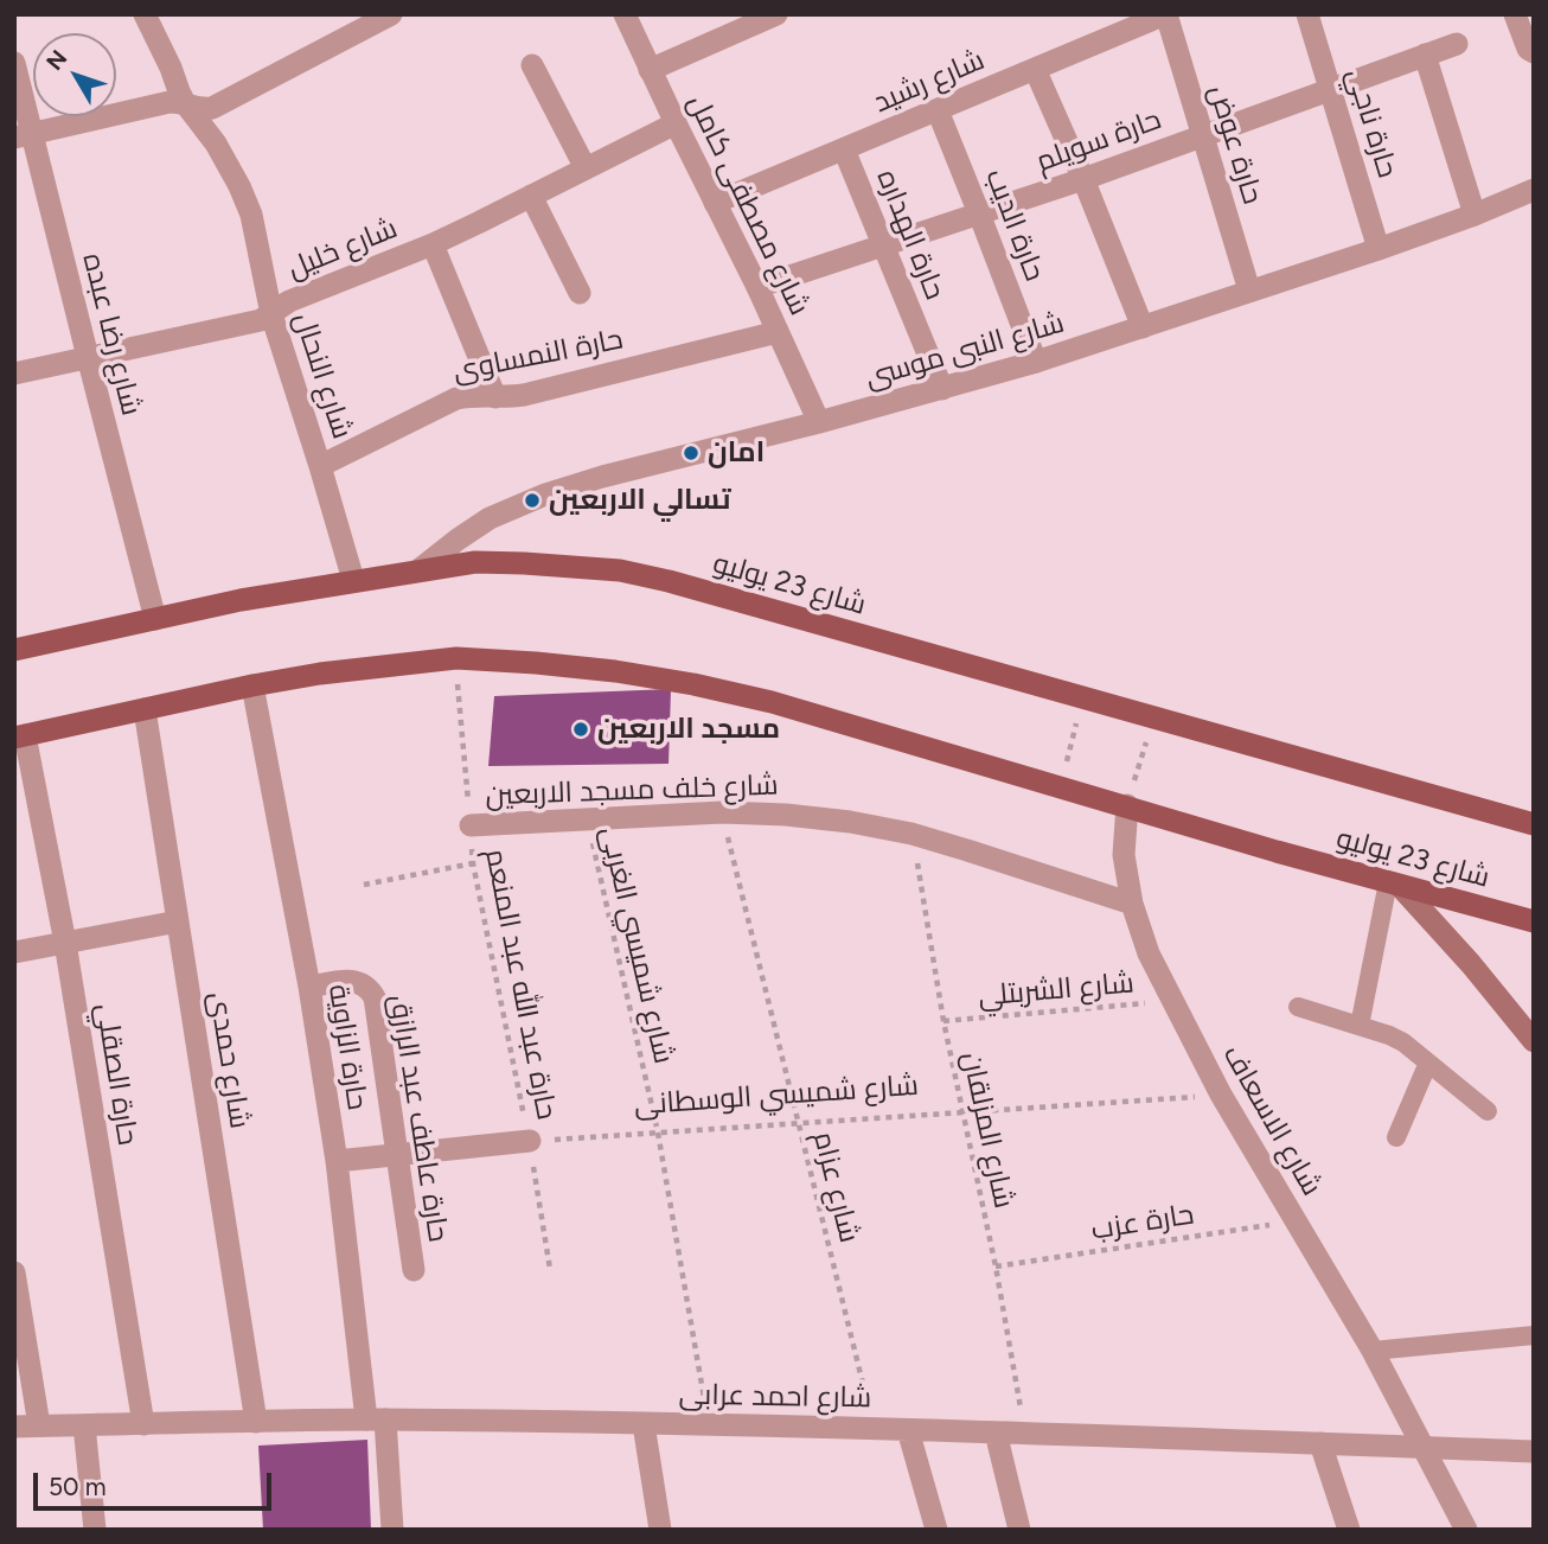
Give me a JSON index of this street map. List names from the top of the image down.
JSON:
{
  "streets": {
    "main road": ["شارع 23 يوليو"],
    "street": [
      "شارع رشيد",
      "حارة ناجي",
      "حارة سويلم",
      "حارة عوض",
      "شارع مصطفى كامل",
      "حارة الديب",
      "حارة الهداره",
      "شارع خليل",
      "شارع رضا عبده",
      "شارع النبى موسى",
      "حارة النمساوى",
      "شارع النحال",
      "شارع خلف مسجد الاربعين",
      "حارة الزاوية",
      "شارع حمدى",
      "حارة الصقلي",
      "حارة عاطف عبد الرازق",
      "شارع الاسعاف",
      "شارع احمد عرابى"
    ],
    "path": [
      "شارع شميسي الغربى",
      "حارة عبد الله عبد المنعم",
      "شارع الشربتلي",
      "شارع شميسي الوسطانى",
      "شارع المزلقان",
      "شارع عزام",
      "حارة عزب"
    ]
  },
  "crossings": [
    ["شارع رشيد", "حارة عوض"],
    ["شارع رشيد", "شارع مصطفى كامل"],
    ["شارع رشيد", "حارة الديب"],
    ["شارع رشيد", "حارة الهداره"],
    ["حارة ناجي", "حارة سويلم"],
    ["حارة ناجي", "شارع النبى موسى"],
    ["حارة سويلم", "حارة عوض"],
    ["حارة سويلم", "شارع مصطفى كامل"],
    ["حارة سويلم", "حارة الديب"],
    ["حارة سويلم", "حارة الهداره"],
    ["حارة عوض", "شارع النبى موسى"],
    ["شارع مصطفى كامل", "شارع خليل"],
    ["شارع مصطفى كامل", "شارع النبى موسى"],
    ["شارع مصطفى كامل", "حارة النمساوى"],
    ["حارة الديب", "شارع النبى موسى"],
    ["حارة الهداره", "شارع النبى موسى"],
    ["شارع خليل", "شارع رضا عبده"],
    ["شارع خليل", "شارع النحال"],
    ["شارع رضا عبده", "شارع 23 يوليو"],
    ["شارع النبى موسى", "شارع 23 يوليو"],
    ["حارة النمساوى", "شارع النحال"],
    ["شارع النحال", "شارع 23 يوليو"],
    ["شارع 23 يوليو", "حارة عبد الله عبد المنعم"],
    ["شارع 23 يوليو", "حارة الزاوية"],
    ["شارع 23 يوليو", "شارع حمدى"],
    ["شارع 23 يوليو", "حارة الصقلي"],
    ["شارع 23 يوليو", "شارع الاسعاف"],
    ["شارع خلف مسجد الاربعين", "شارع شميسي الغربى"],
    ["شارع خلف مسجد الاربعين", "حارة عبد الله عبد المنعم"],
    ["شارع خلف مسجد الاربعين", "شارع الاسعاف"],
    ["شارع خلف مسجد الاربعين", "شارع المزلقان"],
    ["شارع خلف مسجد الاربعين", "شارع عزام"],
    ["شارع شميسي الغربى", "شارع شميسي الوسطانى"],
    ["شارع شميسي الغربى", "شارع احمد عرابى"],
    ["حارة عبد الله عبد المنعم", "شارع شميسي الوسطانى"],
    ["شارع الشربتلي", "شارع الاسعاف"],
    ["شارع الشربتلي", "شارع المزلقان"],
    ["حارة الزاوية", "حارة عاطف عبد الرازق"],
    ["حارة الزاوية", "شارع احمد عرابى"],
    ["شارع حمدى", "شارع احمد عرابى"],
    ["حارة الصقلي", "شارع احمد عرابى"],
    ["شارع شميسي الوسطانى", "شارع الاسعاف"],
    ["شارع شميسي الوسطانى", "شارع المزلقان"],
    ["شارع شميسي الوسطانى", "شارع عزام"],
    ["شارع الاسعاف", "حارة عزب"],
    ["شارع الاسعاف", "شارع احمد عرابى"],
    ["شارع المزلقان", "حارة عزب"],
    ["شارع المزلقان", "شارع احمد عرابى"],
    ["شارع عزام", "شارع احمد عرابى"]
  ],
  "places": ["امان", "تسالي الاربعين", "مسجد الاربعين"],
  "scale_bar": "50 m",
  "north": "top left"
}
